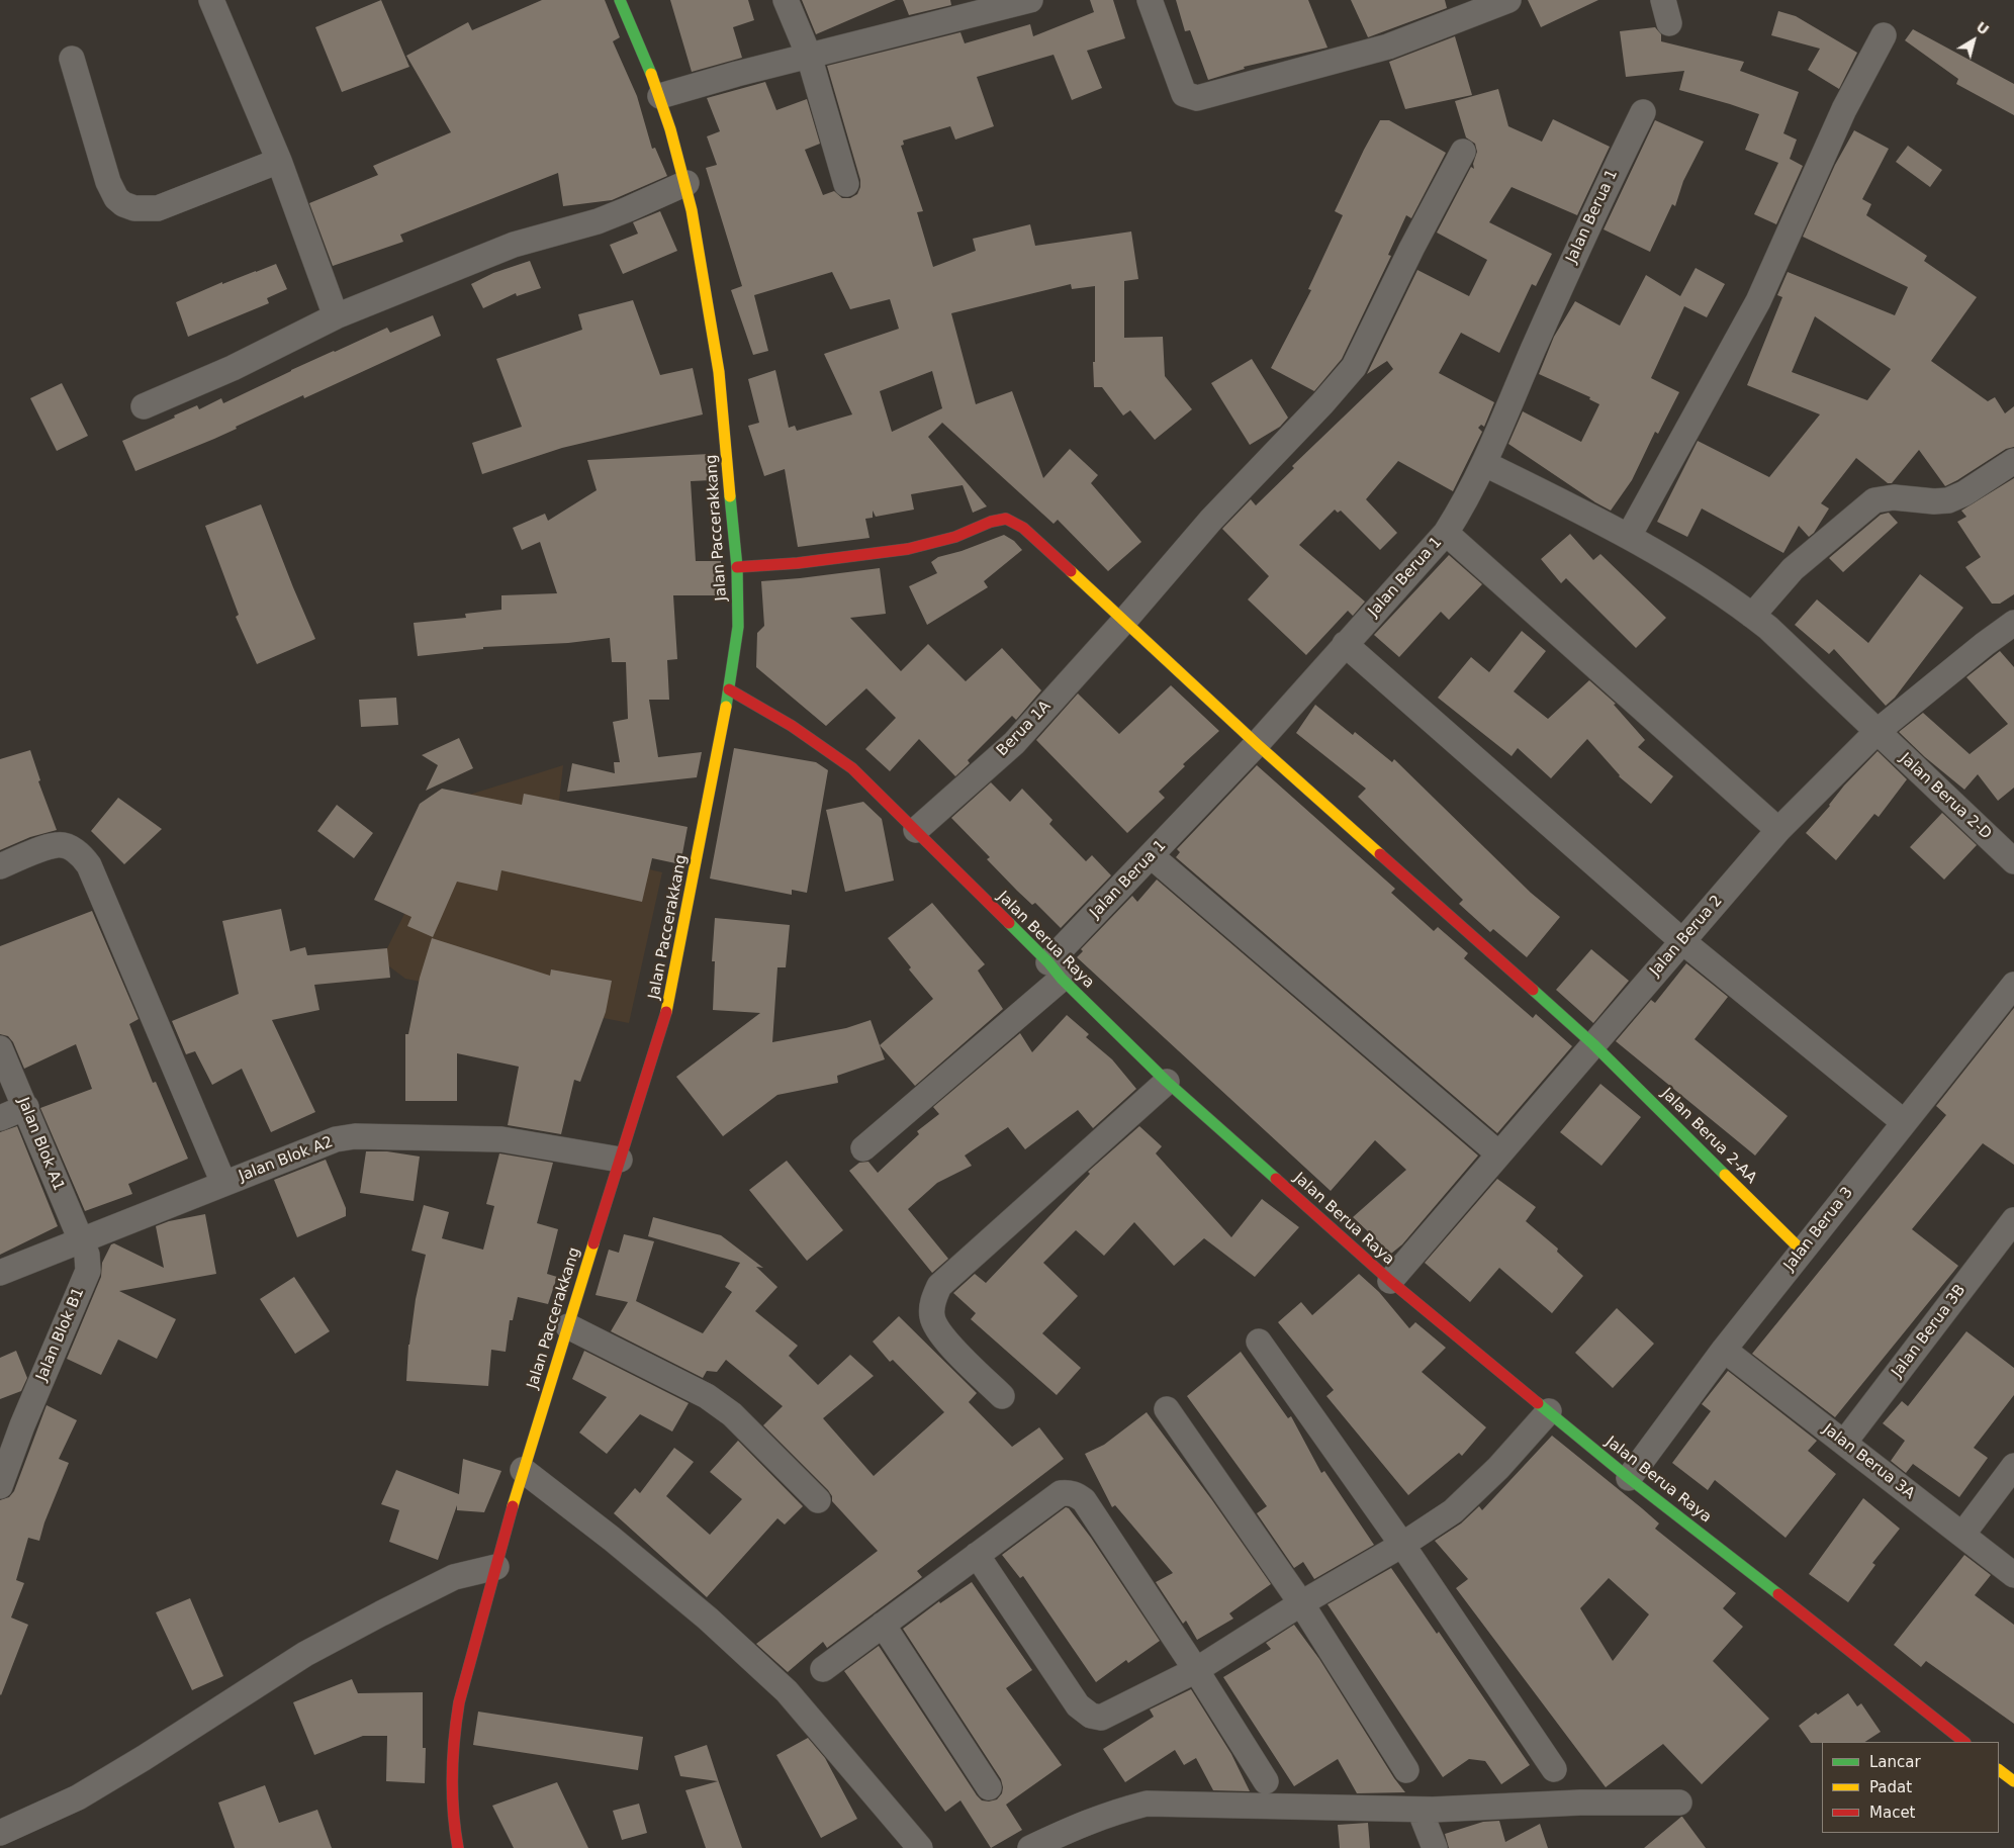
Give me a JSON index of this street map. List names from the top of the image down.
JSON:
{
  "streets": {
    "street": [
      "Jalan Berua 1",
      "Jalan Paccerakkang",
      "Berua 1A",
      "Jalan Berua 2-D",
      "Jalan Berua 2",
      "Jalan Berua Raya",
      "Jalan Berua 2-AA",
      "Jalan Blok A1",
      "Jalan Blok A2",
      "Jalan Berua 3",
      "Jalan Berua 3B",
      "Jalan Blok B1",
      "Jalan Berua 3A"
    ]
  },
  "crossings": [
    ["Jalan Berua 1", "Jalan Berua 2-D"],
    ["Jalan Berua 1", "Jalan Berua Raya"],
    ["Jalan Berua 1", "Jalan Berua 2-AA"],
    ["Jalan Paccerakkang", "Jalan Berua Raya"],
    ["Jalan Paccerakkang", "Jalan Berua 2-AA"],
    ["Jalan Paccerakkang", "Jalan Blok A2"],
    ["Berua 1A", "Jalan Berua Raya"],
    ["Berua 1A", "Jalan Berua 2-AA"],
    ["Jalan Berua 2-D", "Jalan Berua 2"],
    ["Jalan Berua 2", "Jalan Berua Raya"],
    ["Jalan Berua 2", "Jalan Berua 2-AA"],
    ["Jalan Berua Raya", "Jalan Berua 3"],
    ["Jalan Berua 2-AA", "Jalan Berua 3"],
    ["Jalan Blok A1", "Jalan Blok A2"],
    ["Jalan Blok A1", "Jalan Blok B1"],
    ["Jalan Blok A2", "Jalan Blok B1"],
    ["Jalan Berua 3", "Jalan Berua 3A"],
    ["Jalan Berua 3B", "Jalan Berua 3A"]
  ],
  "legend": ["Lancar", "Padat", "Macet"],
  "north": "top right"
}
